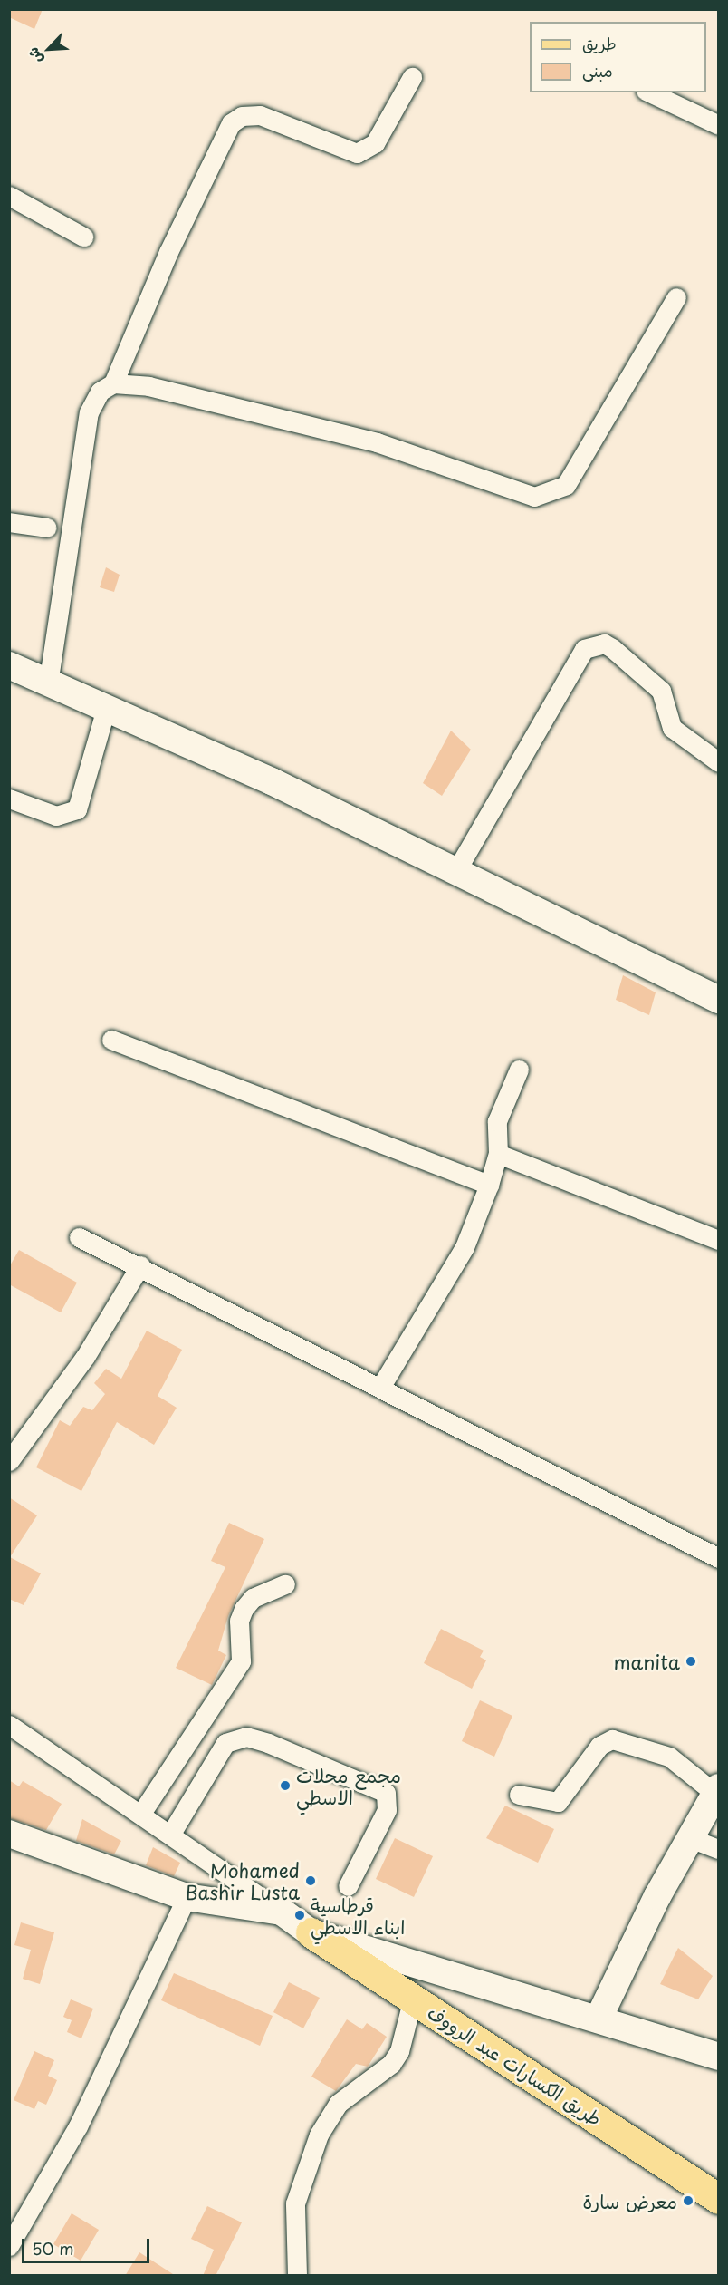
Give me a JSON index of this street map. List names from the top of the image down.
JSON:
{
  "streets": {
    "main road": ["طريق الكسارات عبد الرووف"]
  },
  "places": [
    "manita",
    "مجمع محلات الاسطي",
    "Mohamed Bashir Lusta",
    "قرطاسية ابناء الاسطي",
    "معرض سارة"
  ],
  "legend": ["طريق", "مبنى"],
  "scale_bar": "50 m",
  "north": "bottom left"
}
